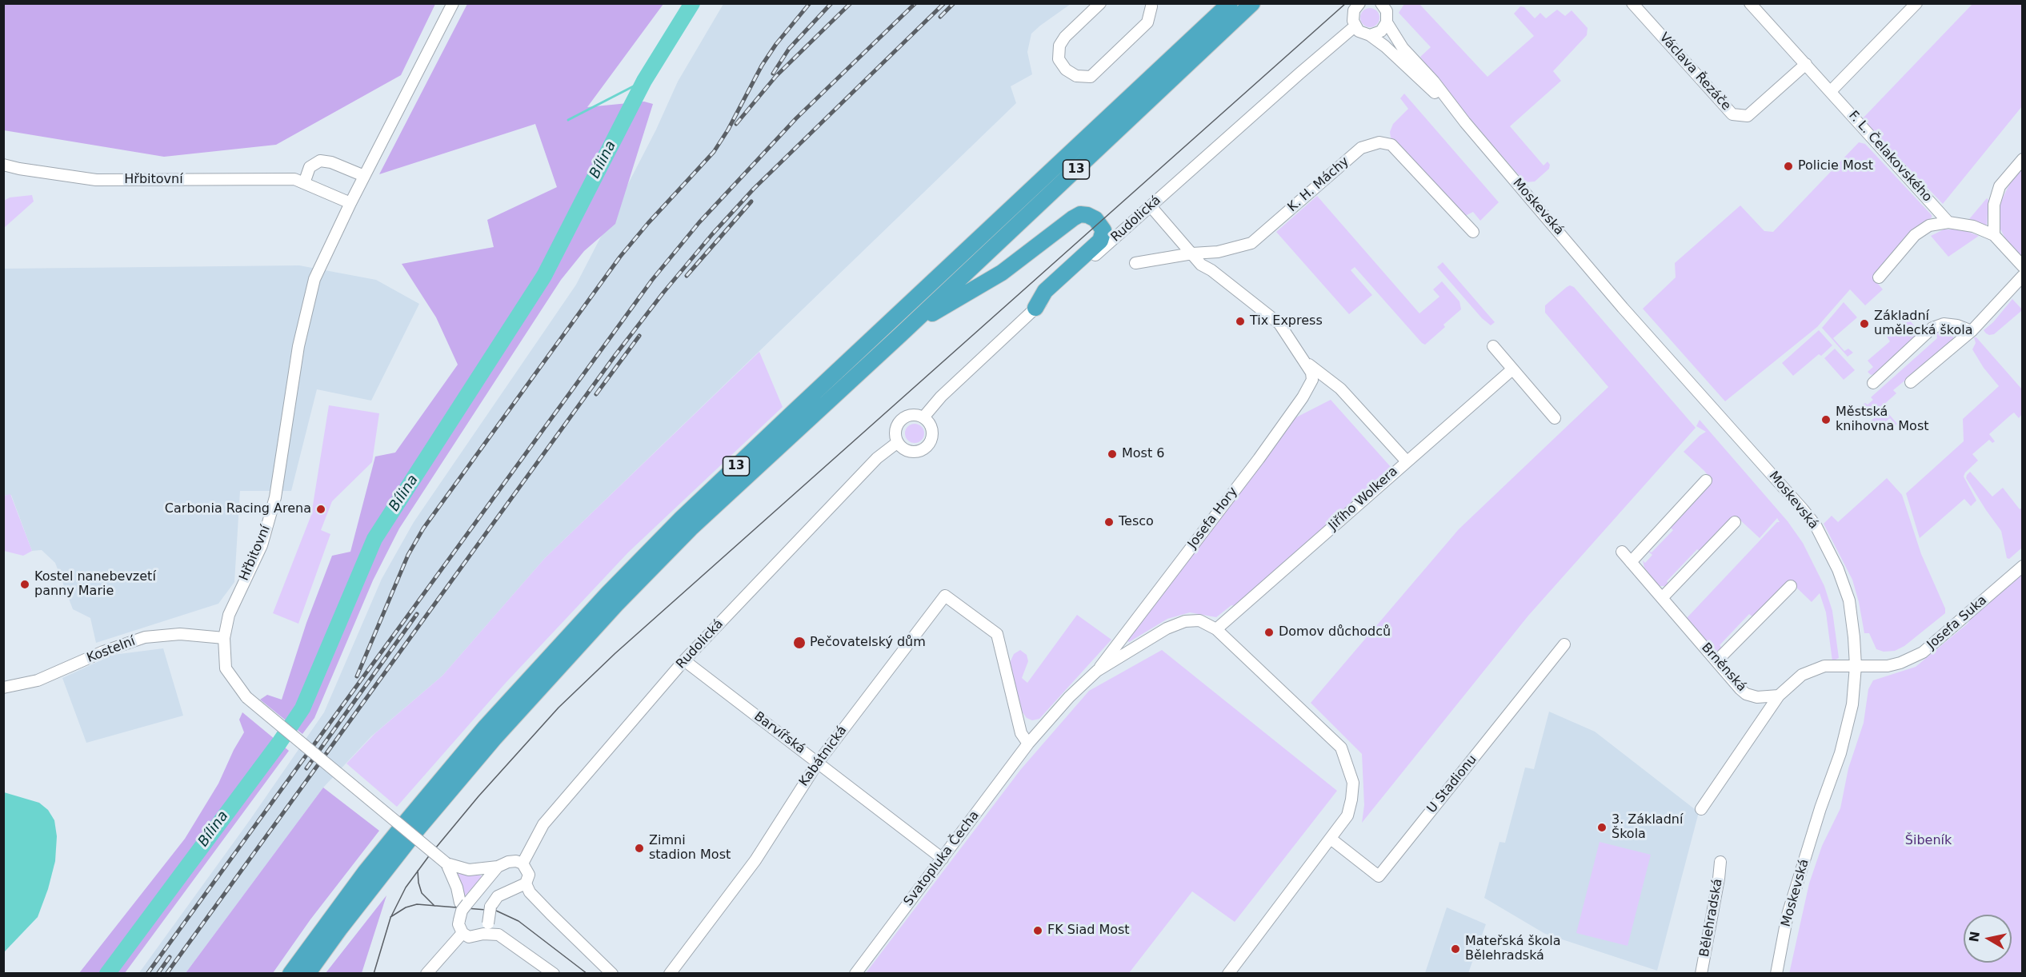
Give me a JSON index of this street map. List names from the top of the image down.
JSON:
{
  "streets": {
    "highway": ["13"],
    "street": [
      "Václava Řezáče",
      "F. L. Čelakovského",
      "Hřbitovní",
      "K. H. Máchy",
      "Moskevská",
      "Rudolická",
      "Jiřího Wolkera",
      "Josefa Hory",
      "Josefa Suka",
      "Kostelní",
      "Brněnská",
      "Barvířská",
      "Kabátnická",
      "U Stadionu",
      "Svatopluka Čecha",
      "Bělehradská"
    ]
  },
  "crossings": [
    ["Václava Řezáče", "F. L. Čelakovského"],
    ["Hřbitovní", "Kostelní"],
    ["K. H. Máchy", "Josefa Hory"],
    ["Moskevská", "Josefa Suka"],
    ["Rudolická", "Josefa Hory"],
    ["Rudolická", "Barvířská"],
    ["Jiřího Wolkera", "Josefa Hory"],
    ["Jiřího Wolkera", "Svatopluka Čecha"],
    ["Josefa Hory", "Svatopluka Čecha"],
    ["Barvířská", "Kabátnická"],
    ["Barvířská", "Svatopluka Čecha"],
    ["Kabátnická", "Svatopluka Čecha"]
  ],
  "water": ["Bílina"],
  "parks": ["Šibeník"],
  "places": [
    "Policie Most",
    "Tix Express",
    "Základní umělecká škola",
    "Městská knihovna Most",
    "Most 6",
    "Carbonia Racing Arena",
    "Tesco",
    "Kostel nanebevzetí panny Marie",
    "Domov důchodců",
    "Pečovatelský dům",
    "3. Základní Škola",
    "Zimni stadion Most",
    "FK Siad Most",
    "Mateřská škola Bělehradská"
  ],
  "north": "left"
}
